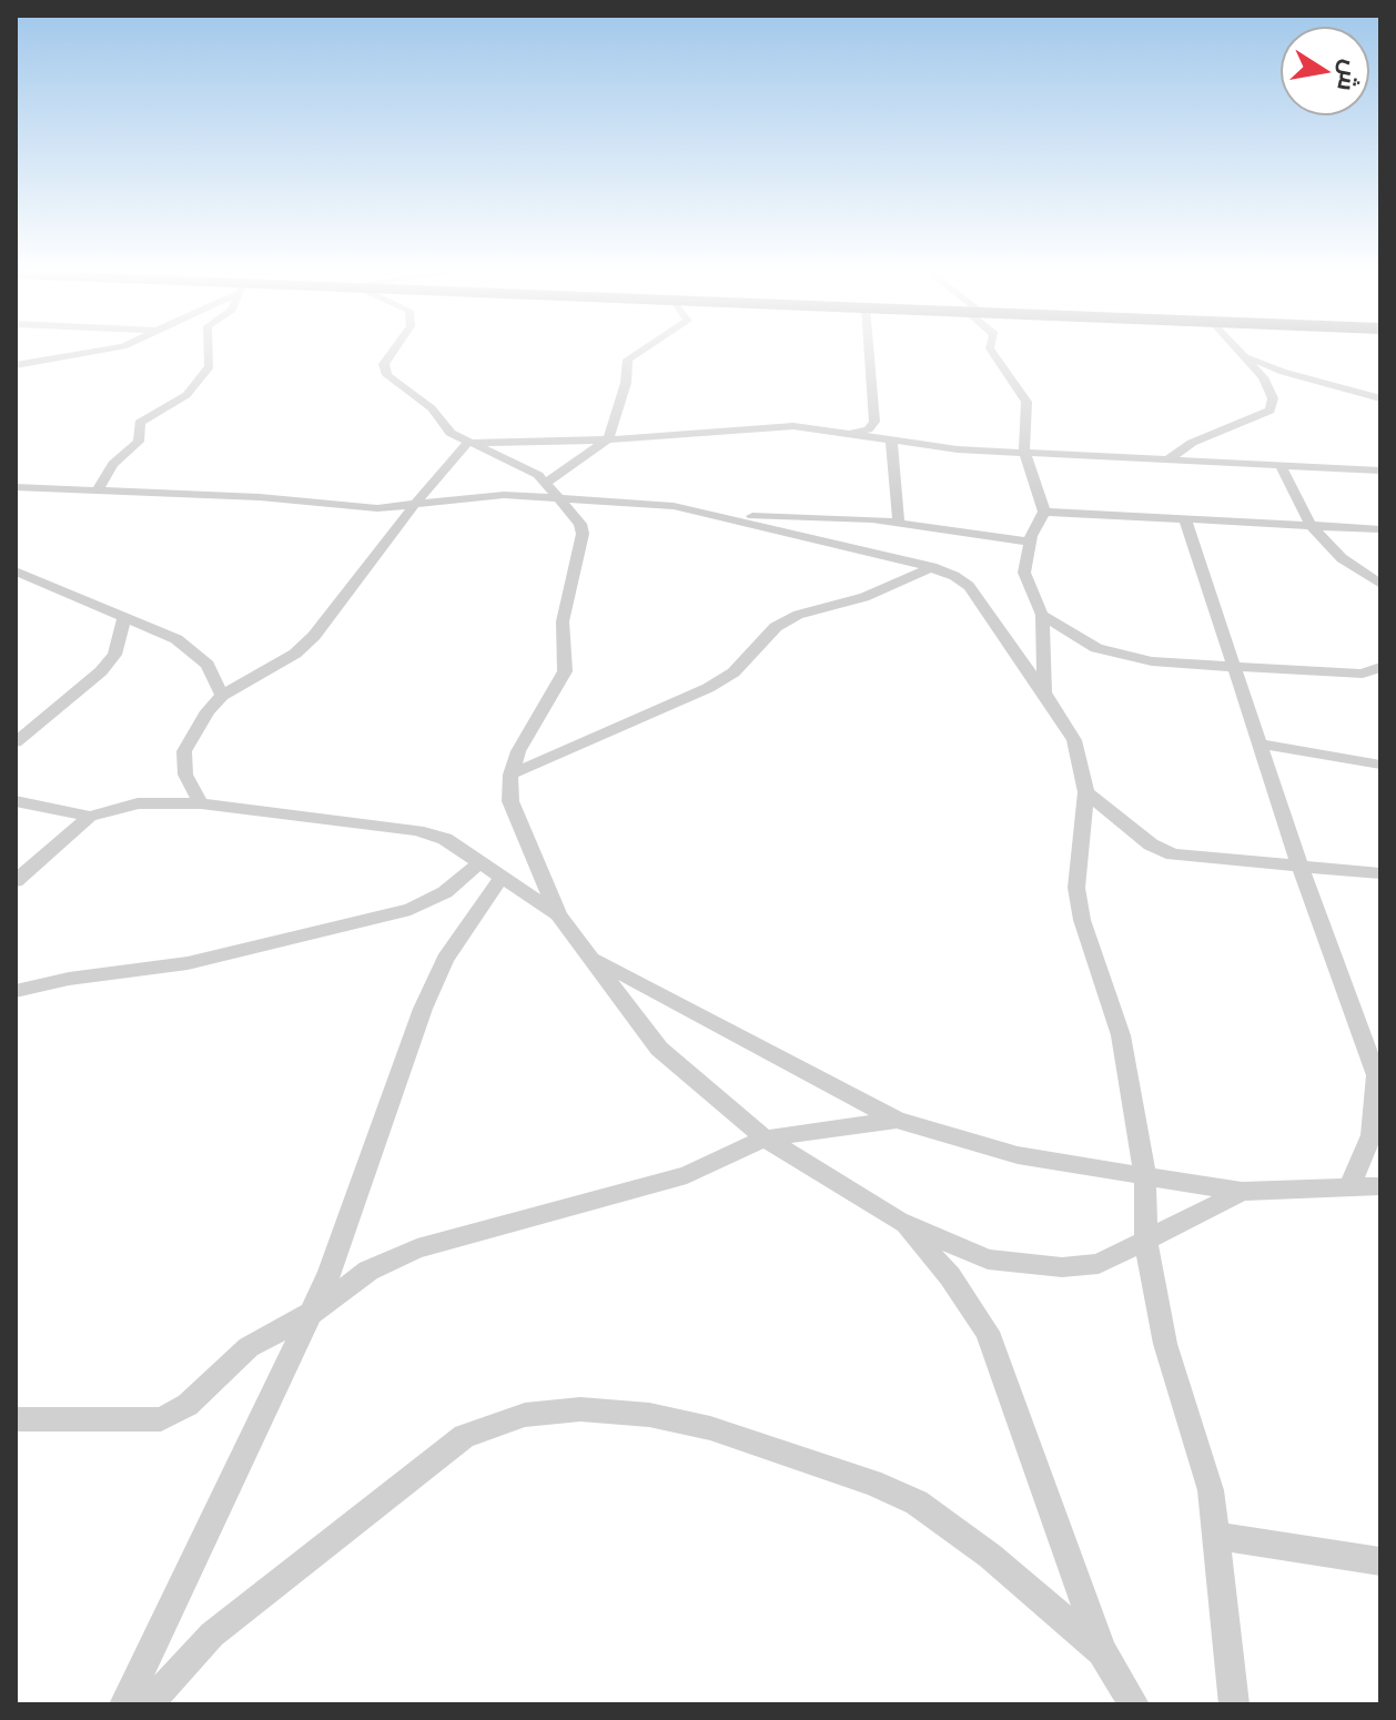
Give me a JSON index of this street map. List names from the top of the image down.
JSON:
{
  "north": "right"
}
